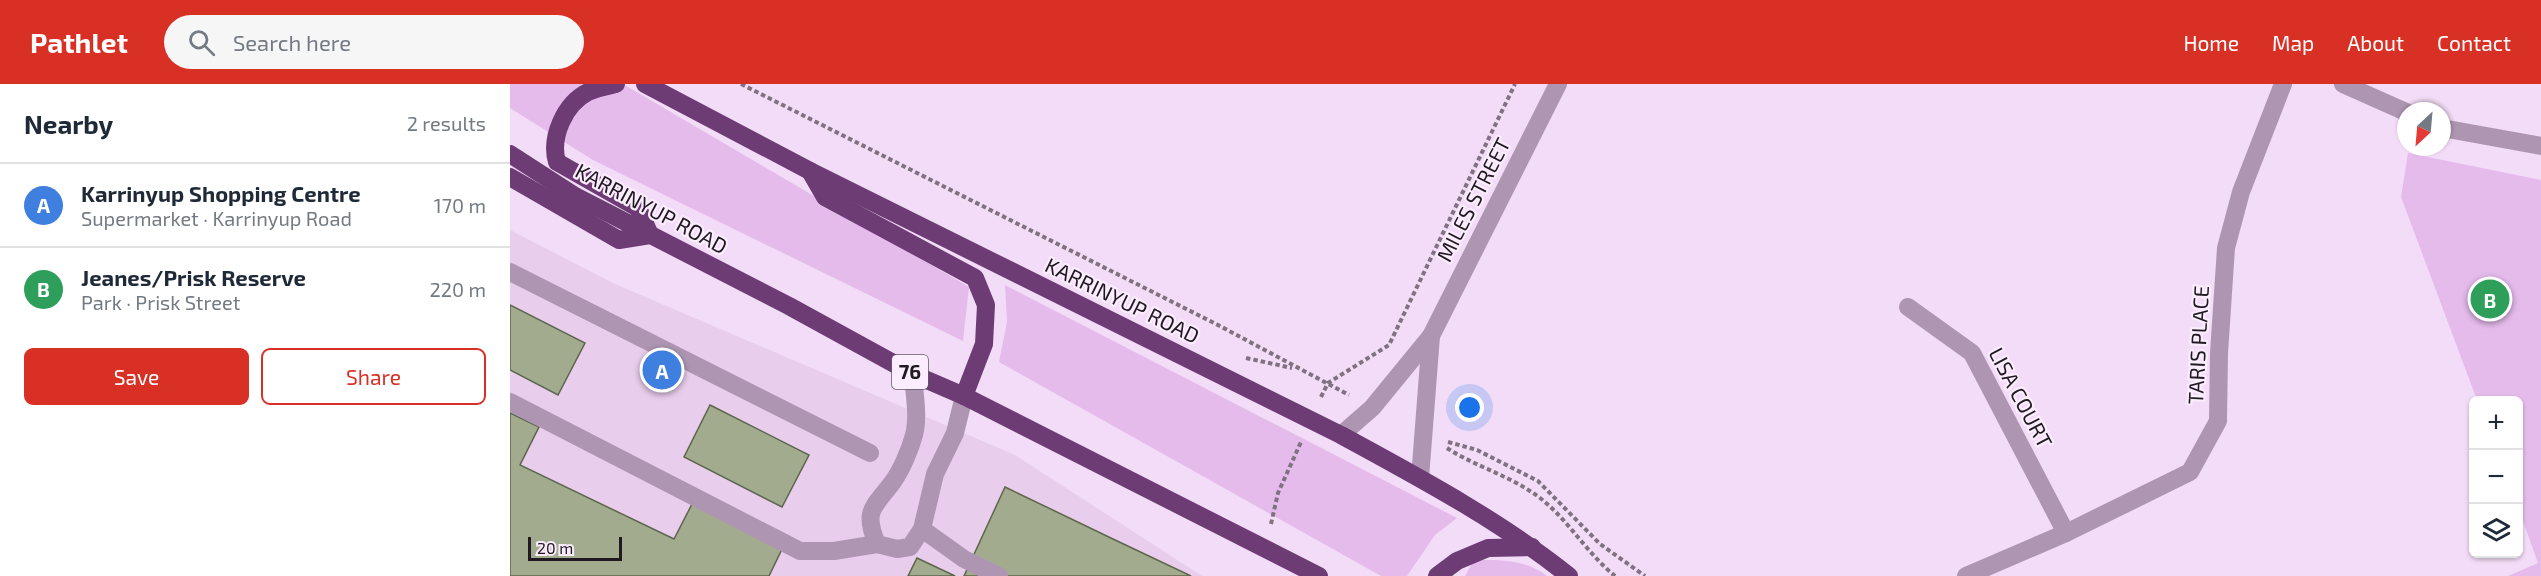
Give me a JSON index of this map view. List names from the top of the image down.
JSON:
{
  "streets": {
    "highway": ["KARRINYUP ROAD", "76"],
    "street": ["MILES STREET", "TARIS PLACE", "LISA COURT"]
  },
  "crossings": [
    ["MILES STREET", "KARRINYUP ROAD"],
    ["TARIS PLACE", "LISA COURT"]
  ],
  "scale_bar": "20 m",
  "north": "bottom left",
  "page": {
    "header": "Pathlet",
    "search": "Search here",
    "nav": [
      "Home",
      "Map",
      "About",
      "Contact"
    ],
    "heading": ["Nearby", "2 results"],
    "list": [
      {
        "mark": "A",
        "name": "Karrinyup Shopping Centre",
        "note": "Supermarket · Karrinyup Road",
        "value": "170 m"
      },
      {
        "mark": "B",
        "name": "Jeanes/Prisk Reserve",
        "note": "Park · Prisk Street",
        "value": "220 m"
      }
    ],
    "pins": ["B", "A"],
    "buttons": ["Save", "Share"],
    "map_buttons": ["+", "−"],
    "scale": "20 m"
  }
}
